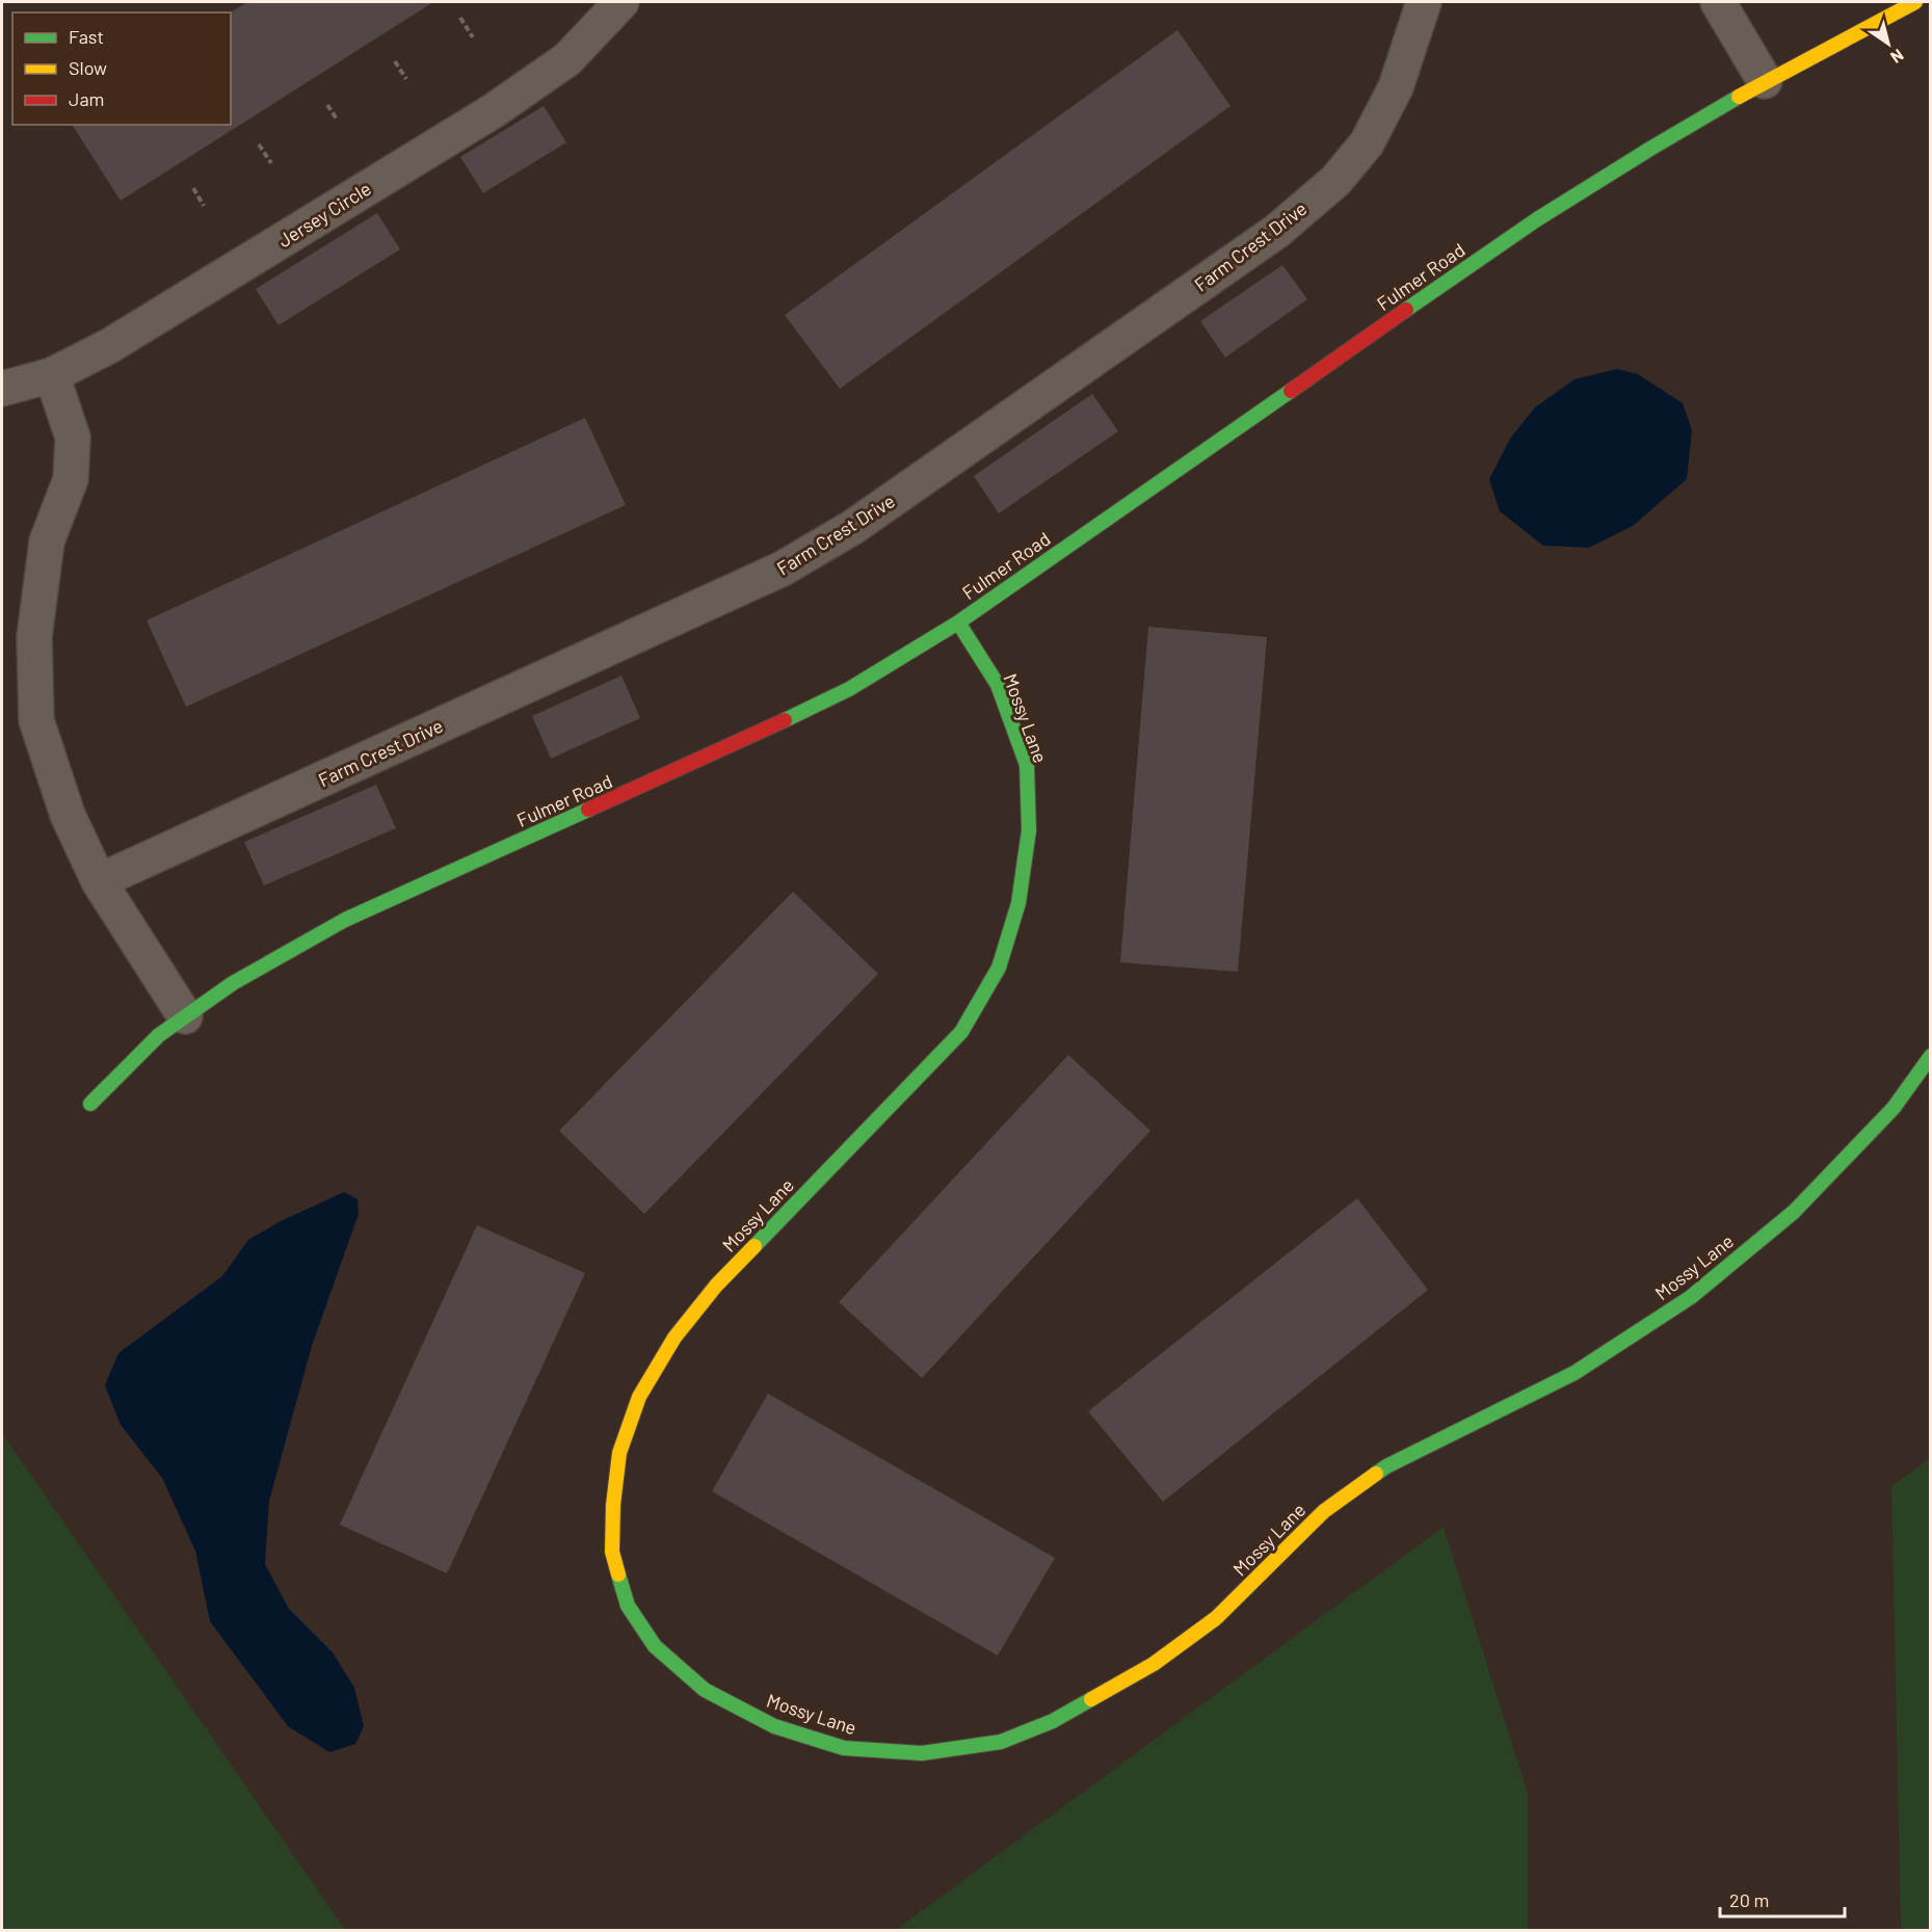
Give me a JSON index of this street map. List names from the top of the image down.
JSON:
{
  "streets": {
    "street": [
      "Jersey Circle",
      "Farm Crest Drive",
      "Fulmer Road",
      "Mossy Lane"
    ]
  },
  "crossings": [
    ["Fulmer Road", "Mossy Lane"]
  ],
  "legend": ["Fast", "Slow", "Jam"],
  "scale_bar": "20 m",
  "north": "bottom right"
}
